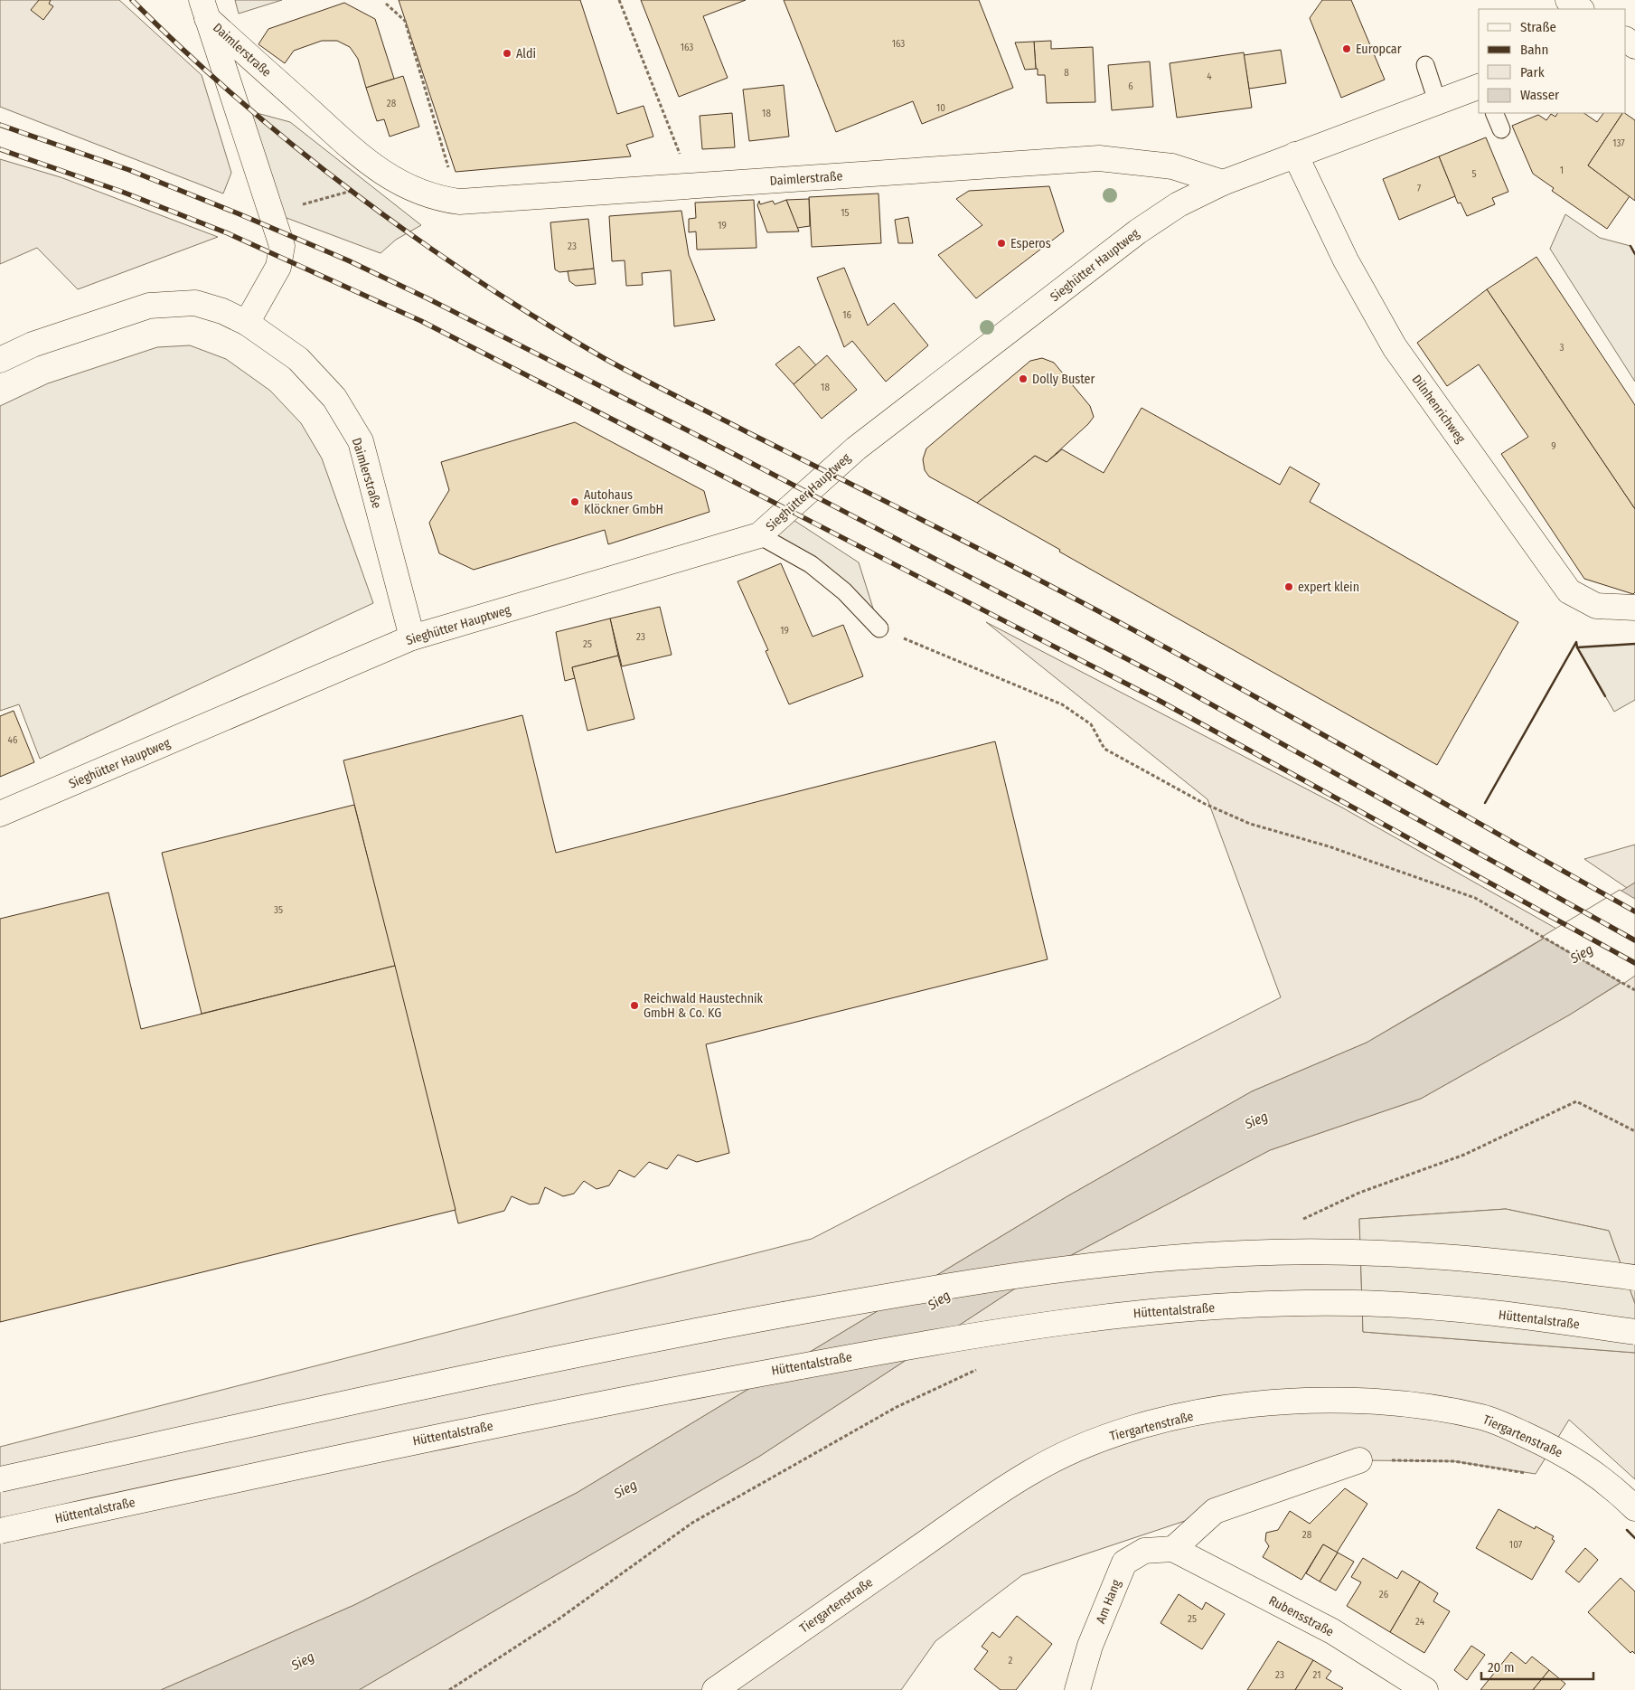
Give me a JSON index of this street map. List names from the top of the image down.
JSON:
{
  "streets": {
    "main road": [
      "Daimlerstraße",
      "Sieghütter Hauptweg",
      "Dilnhenrichweg",
      "Hüttentalstraße",
      "Tiergartenstraße",
      "Am Hang",
      "Rubensstraße"
    ]
  },
  "crossings": [
    ["Daimlerstraße", "Sieghütter Hauptweg"],
    ["Sieghütter Hauptweg", "Dilnhenrichweg"],
    ["Am Hang", "Rubensstraße"]
  ],
  "water": ["Sieg"],
  "places": [
    "Europcar",
    "Aldi",
    "Esperos",
    "Dolly Buster",
    "Autohaus Klöckner GmbH",
    "expert klein",
    "Reichwald Haustechnik GmbH & Co. KG"
  ],
  "house_numbers": [
    "163",
    "163",
    "8",
    "4",
    "6",
    "28",
    "10",
    "18",
    "137",
    "1",
    "5",
    "7",
    "15",
    "19",
    "23",
    "16",
    "3",
    "18",
    "9",
    "19",
    "23",
    "25",
    "46",
    "35",
    "28",
    "107",
    "26",
    "25",
    "24",
    "2",
    "23",
    "21"
  ],
  "legend": [
    "Straße",
    "Bahn",
    "Park",
    "Wasser"
  ],
  "scale_bar": "20 m"
}
